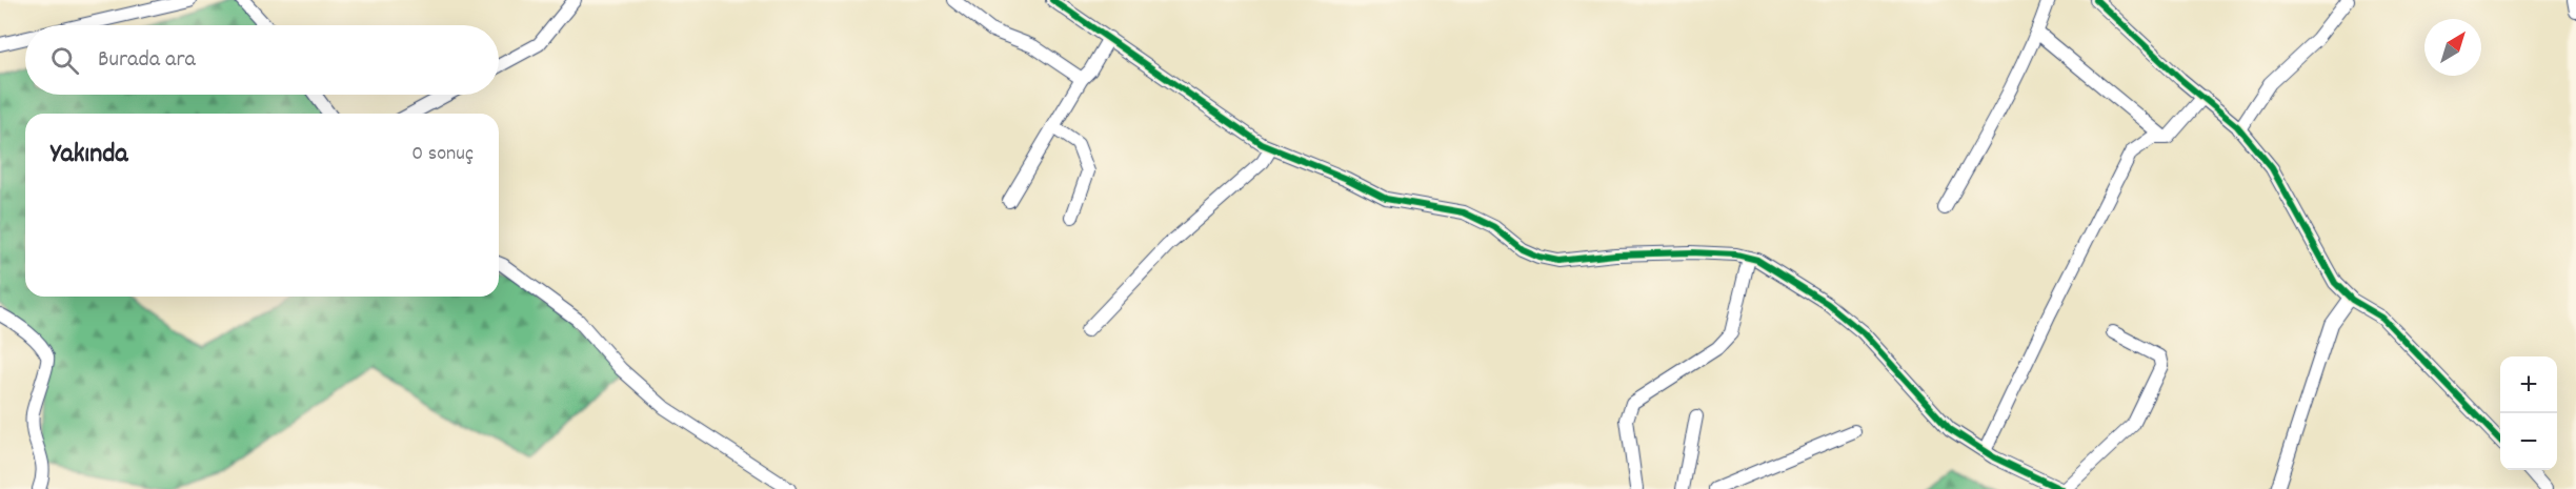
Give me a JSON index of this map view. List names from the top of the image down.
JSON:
{
  "north": "top right",
  "page": {
    "search": "Burada ara",
    "heading": ["Yakında", "0 sonuç"],
    "map_buttons": ["+", "−"]
  }
}
